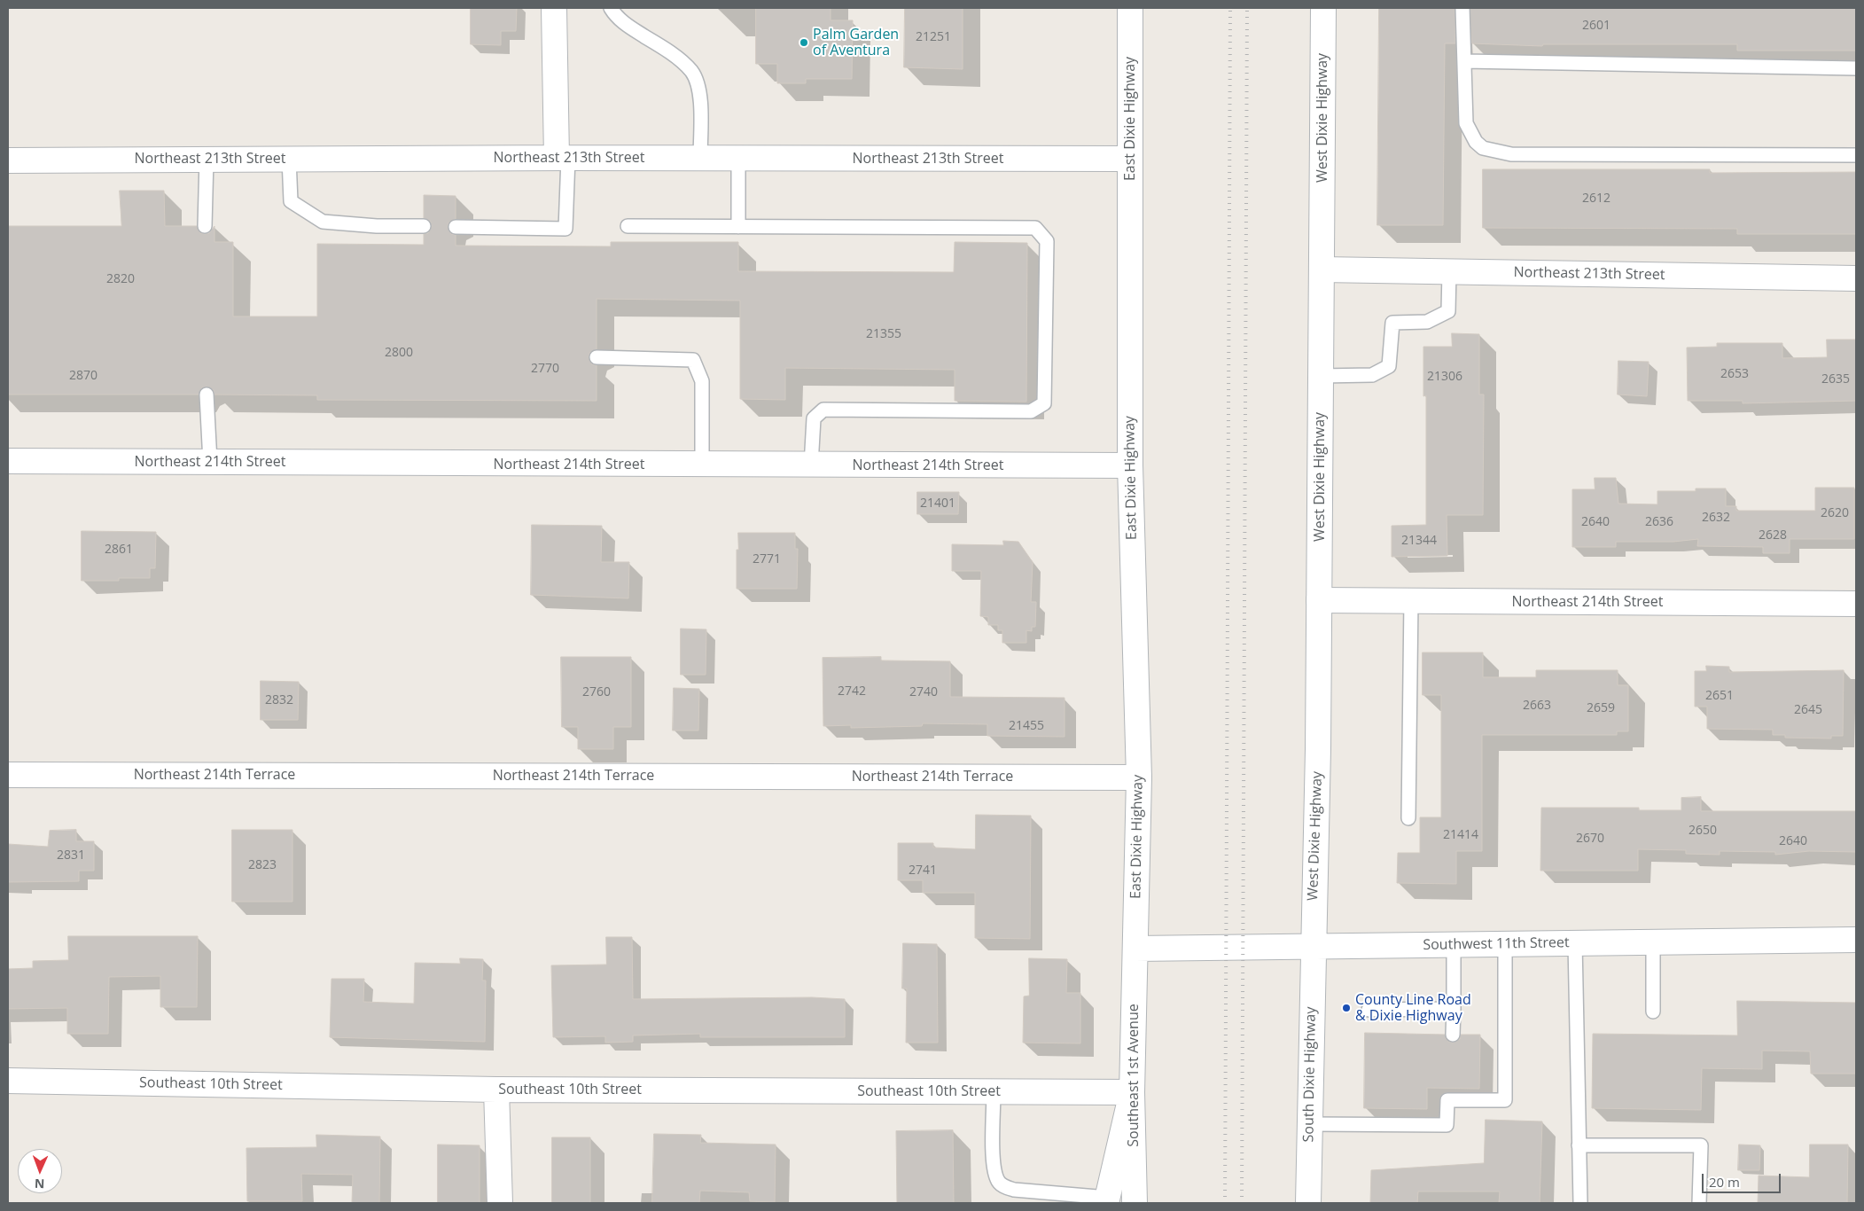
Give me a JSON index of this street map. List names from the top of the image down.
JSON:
{
  "streets": {
    "street": [
      "West Dixie Highway",
      "East Dixie Highway",
      "Northeast 213th Street",
      "Northeast 214th Street",
      "Northeast 214th Terrace",
      "Southwest 11th Street",
      "South Dixie Highway",
      "Southeast 1st Avenue",
      "Southeast 10th Street"
    ]
  },
  "crossings": [
    ["West Dixie Highway", "Northeast 213th Street"],
    ["West Dixie Highway", "Northeast 214th Street"],
    ["West Dixie Highway", "Southwest 11th Street"],
    ["West Dixie Highway", "South Dixie Highway"],
    ["East Dixie Highway", "Northeast 213th Street"],
    ["East Dixie Highway", "Northeast 214th Street"],
    ["East Dixie Highway", "Northeast 214th Terrace"],
    ["East Dixie Highway", "Southwest 11th Street"],
    ["East Dixie Highway", "Southeast 1st Avenue"],
    ["Southwest 11th Street", "South Dixie Highway"],
    ["Southwest 11th Street", "Southeast 1st Avenue"],
    ["Southeast 1st Avenue", "Southeast 10th Street"]
  ],
  "places": ["Palm Garden of Aventura", "County Line Road & Dixie Highway"],
  "house_numbers": [
    "2601",
    "21251",
    "2612",
    "2820",
    "21355",
    "2800",
    "2770",
    "2653",
    "2870",
    "21306",
    "2635",
    "21401",
    "2620",
    "2632",
    "2640",
    "2636",
    "2628",
    "21344",
    "2861",
    "2771",
    "2742",
    "2760",
    "2740",
    "2651",
    "2832",
    "2663",
    "2659",
    "2645",
    "21455",
    "2650",
    "21414",
    "2670",
    "2640",
    "2831",
    "2823",
    "2741"
  ],
  "scale_bar": "20 m",
  "north": "bottom"
}
